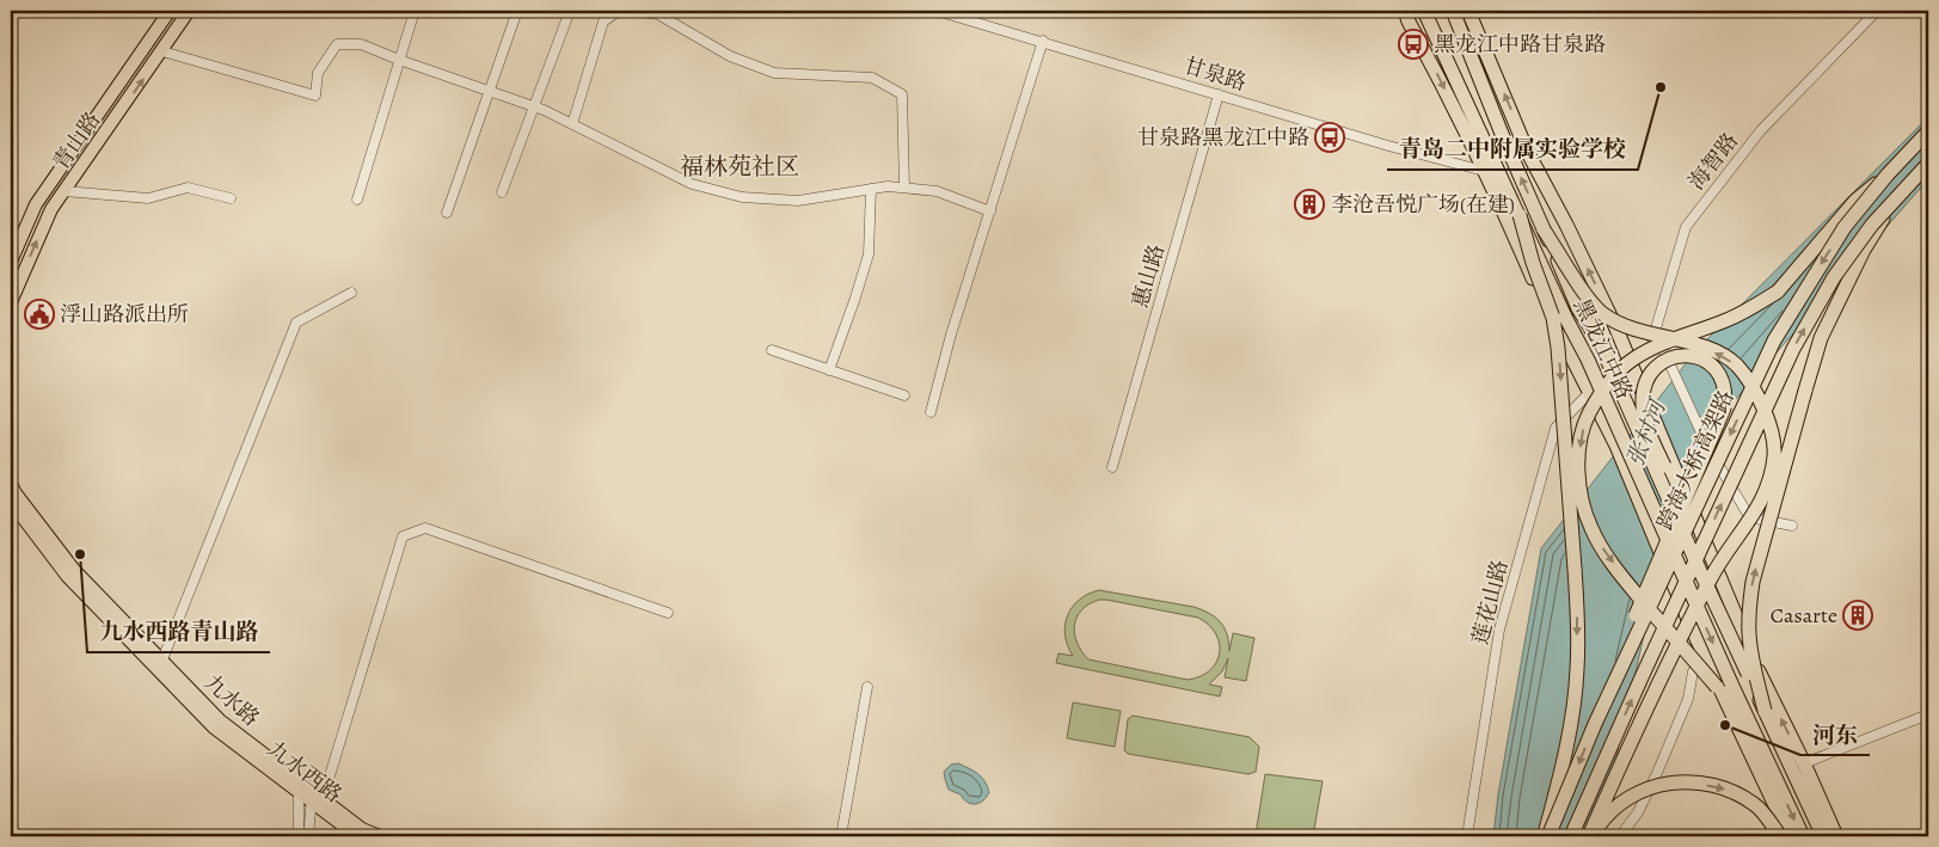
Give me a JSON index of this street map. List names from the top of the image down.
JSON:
{
  "streets": {
    "highway": ["黑龙江中路", "跨海大桥高架路"],
    "main road": ["青山路", "九水路", "九水西路"],
    "street": [
      "甘泉路",
      "海智路",
      "惠山路",
      "莲花山路"
    ]
  },
  "crossings": [
    ["甘泉路", "惠山路"],
    ["甘泉路", "黑龙江中路"],
    ["海智路", "黑龙江中路"],
    ["海智路", "莲花山路"],
    ["黑龙江中路", "莲花山路"],
    ["九水路", "九水西路"]
  ],
  "districts": ["福林苑社区"],
  "water": ["张村河"],
  "places": {
    "bus stop": ["黑龙江中路甘泉路", "甘泉路黑龙江中路"],
    "other": ["青岛二中附属实验学校", "九水西路青山路", "河东"],
    "building": ["李沧吾悦广场(在建)", "Casarte"],
    "public building": ["浮山路派出所"]
  }
}
